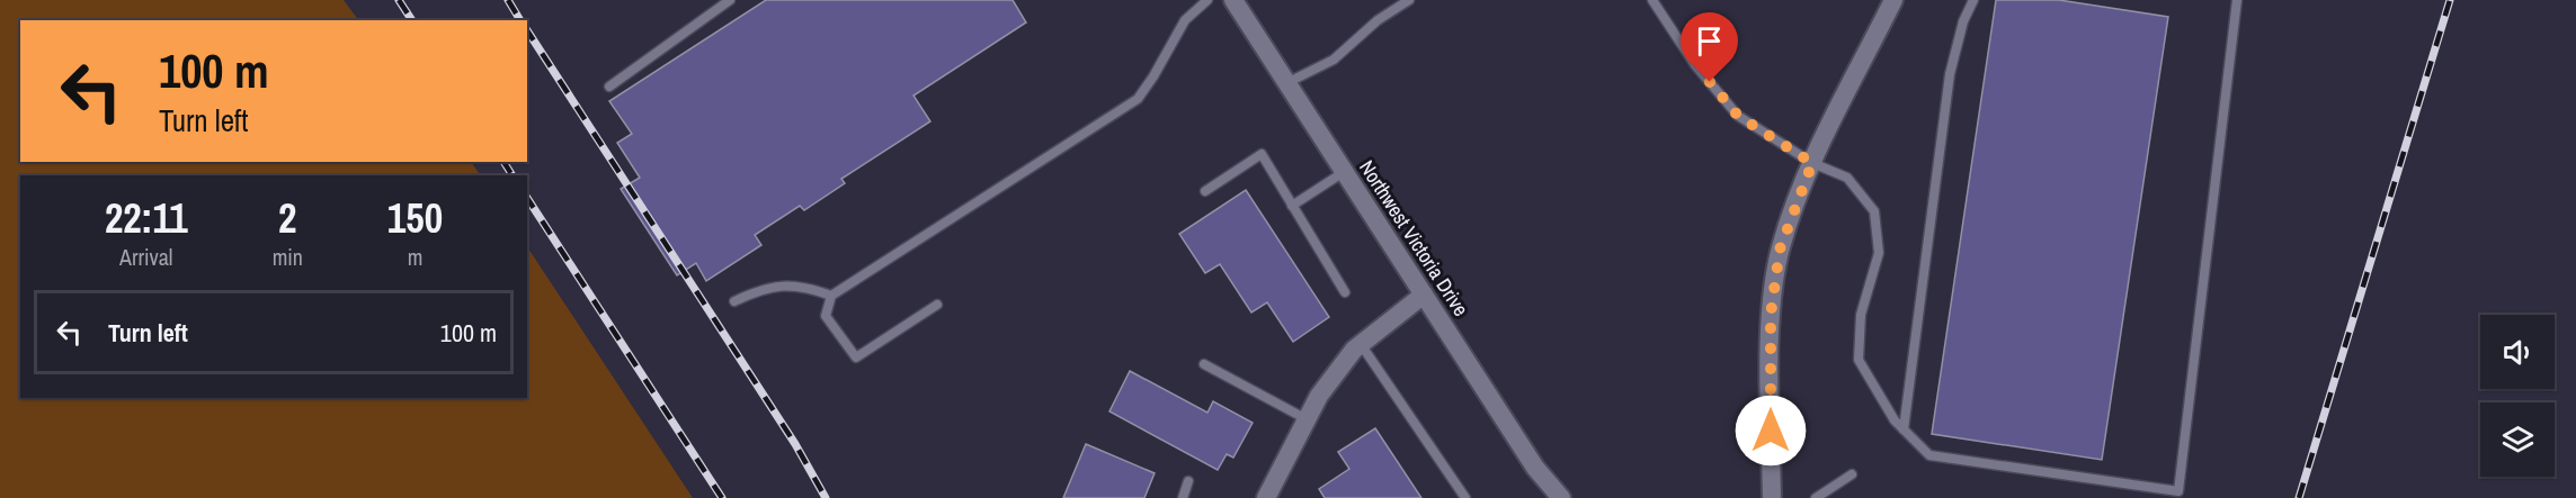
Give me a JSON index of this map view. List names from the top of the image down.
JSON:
{
  "streets": {
    "street": ["Northwest Victoria Drive"]
  },
  "page": {
    "turn": ["100 m", "Turn left"],
    "eta": [
      "22:11",
      "Arrival",
      "2",
      "min",
      "150",
      "m"
    ],
    "list": [
      {
        "name": "Turn left",
        "value": "100 m"
      }
    ]
  }
}
